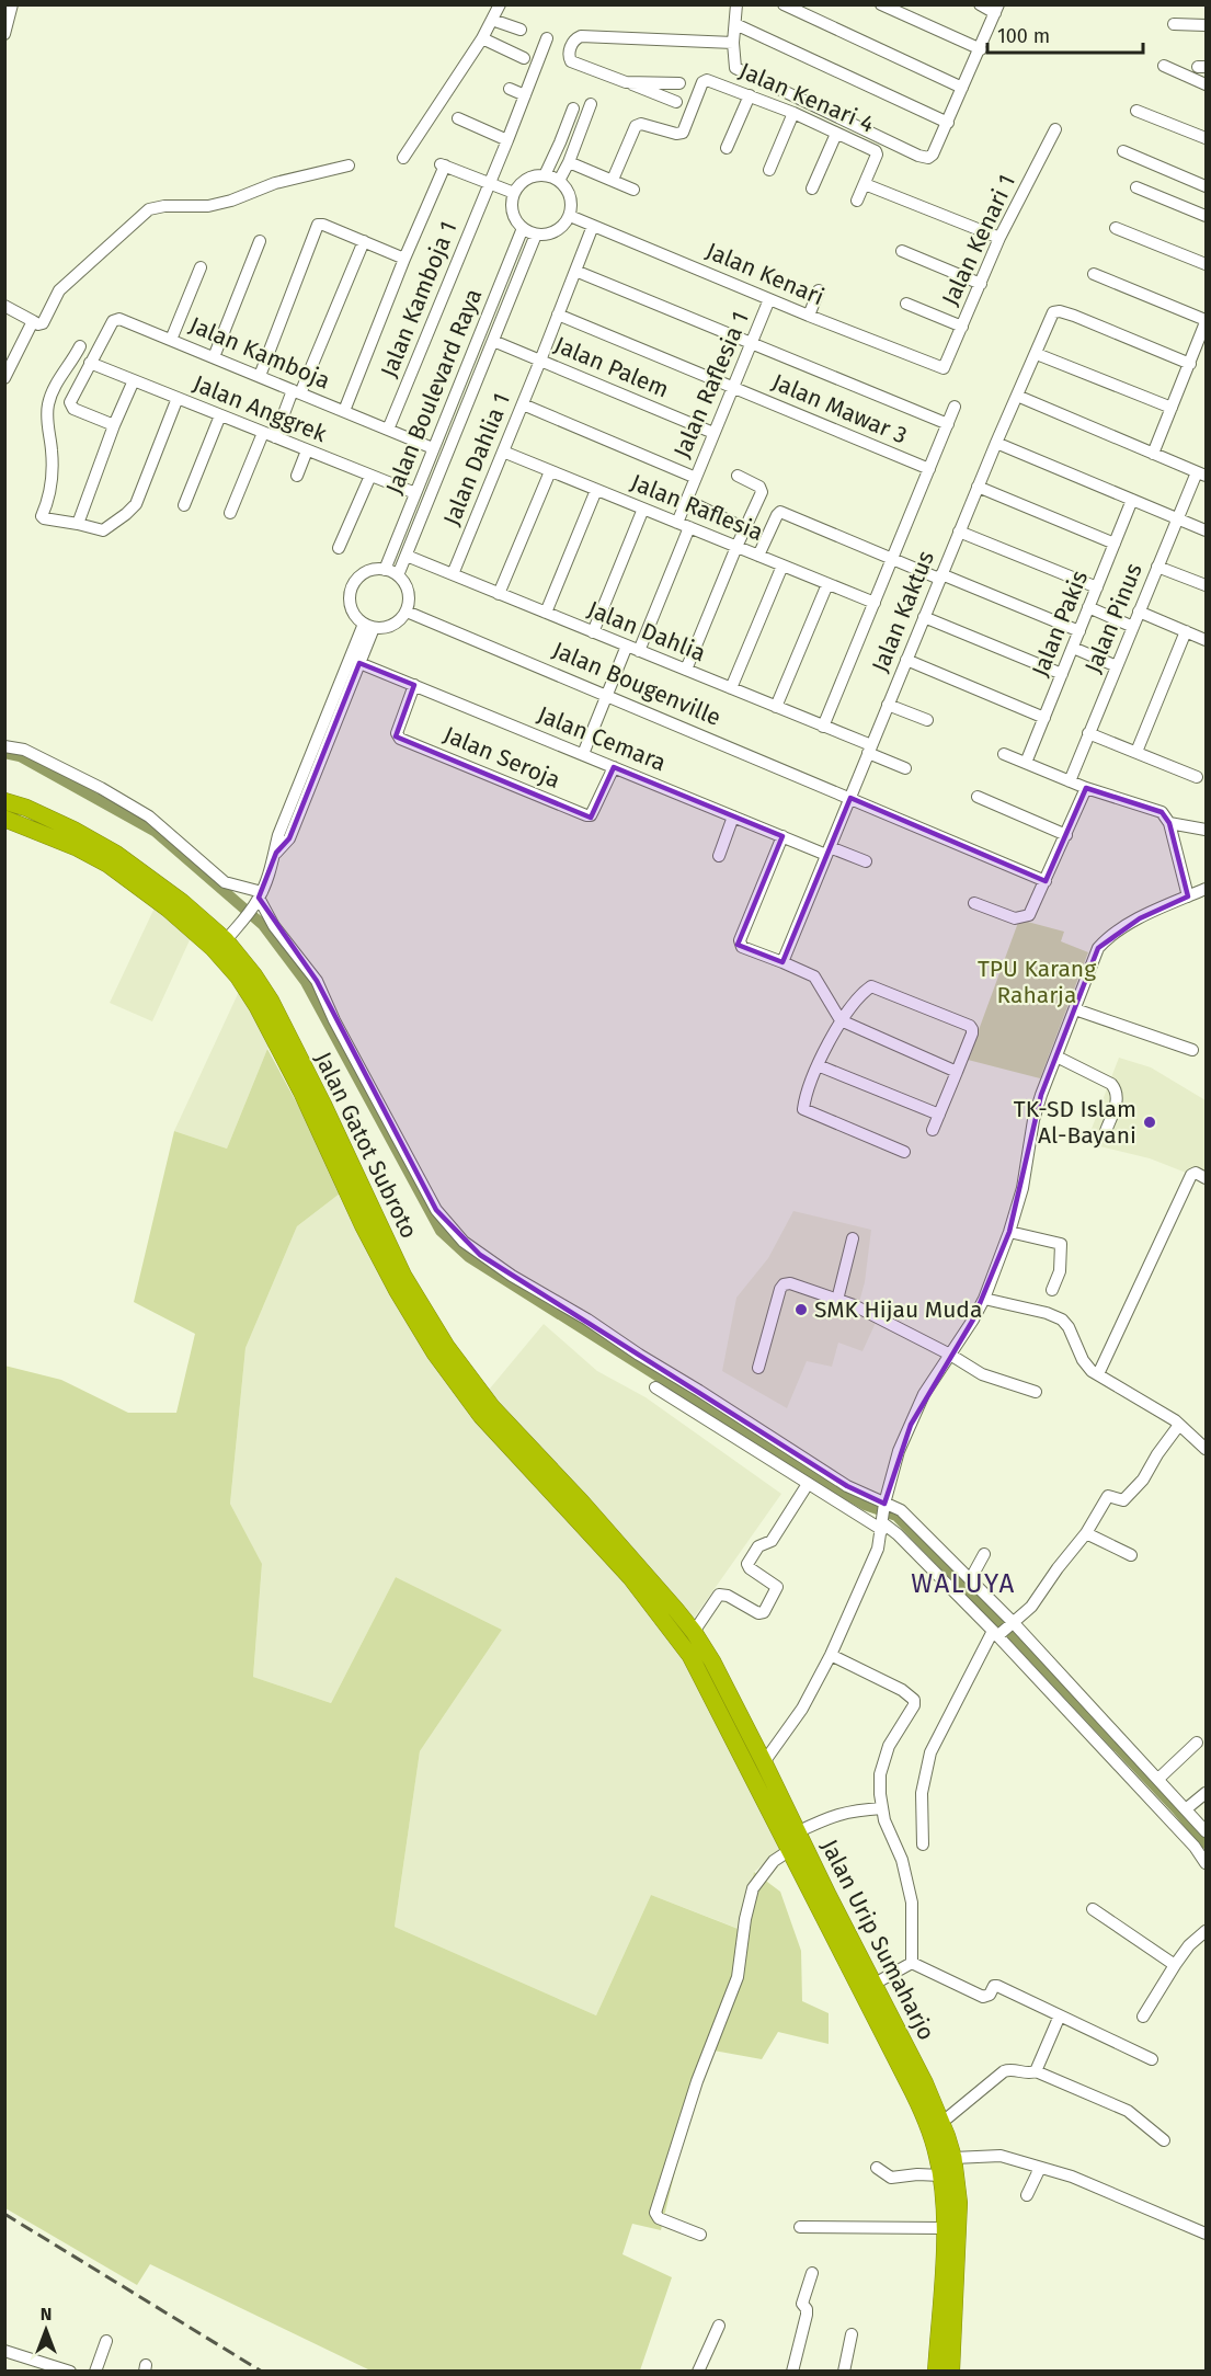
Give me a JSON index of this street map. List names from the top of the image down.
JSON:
{
  "streets": {
    "highway": ["Jalan Gatot Subroto", "Jalan Urip Sumaharjo"],
    "street": [
      "Jalan Kenari 4",
      "Jalan Kenari 1",
      "Jalan Kenari",
      "Jalan Kamboja 1",
      "Jalan Kamboja",
      "Jalan Palem",
      "Jalan Raflesia 1",
      "Jalan Boulevard Raya",
      "Jalan Anggrek",
      "Jalan Mawar 3",
      "Jalan Dahlia 1",
      "Jalan Raflesia",
      "Jalan Kaktus",
      "Jalan Pinus",
      "Jalan Pakis",
      "Jalan Dahlia",
      "Jalan Bougenville",
      "Jalan Cemara",
      "Jalan Seroja"
    ]
  },
  "crossings": [
    ["Jalan Kenari 1", "Jalan Kenari"],
    ["Jalan Kenari", "Jalan Raflesia 1"],
    ["Jalan Kenari", "Jalan Boulevard Raya"],
    ["Jalan Kenari", "Jalan Dahlia 1"],
    ["Jalan Kamboja 1", "Jalan Kamboja"],
    ["Jalan Kamboja", "Jalan Boulevard Raya"],
    ["Jalan Kamboja", "Jalan Anggrek"],
    ["Jalan Palem", "Jalan Raflesia 1"],
    ["Jalan Palem", "Jalan Boulevard Raya"],
    ["Jalan Palem", "Jalan Dahlia 1"],
    ["Jalan Raflesia 1", "Jalan Mawar 3"],
    ["Jalan Raflesia 1", "Jalan Raflesia"],
    ["Jalan Boulevard Raya", "Jalan Anggrek"],
    ["Jalan Boulevard Raya", "Jalan Dahlia"],
    ["Jalan Boulevard Raya", "Jalan Bougenville"],
    ["Jalan Mawar 3", "Jalan Dahlia 1"],
    ["Jalan Dahlia 1", "Jalan Raflesia"],
    ["Jalan Dahlia 1", "Jalan Dahlia"],
    ["Jalan Kaktus", "Jalan Dahlia"],
    ["Jalan Kaktus", "Jalan Bougenville"],
    ["Jalan Kaktus", "Jalan Cemara"],
    ["Jalan Cemara", "Jalan Seroja"],
    ["Jalan Gatot Subroto", "Jalan Urip Sumaharjo"]
  ],
  "districts": ["WALUYA"],
  "parks": ["TPU Karang Raharja"],
  "places": ["TK-SD Islam Al-Bayani", "SMK Hijau Muda"],
  "scale_bar": "100 m",
  "north": "top"
}
